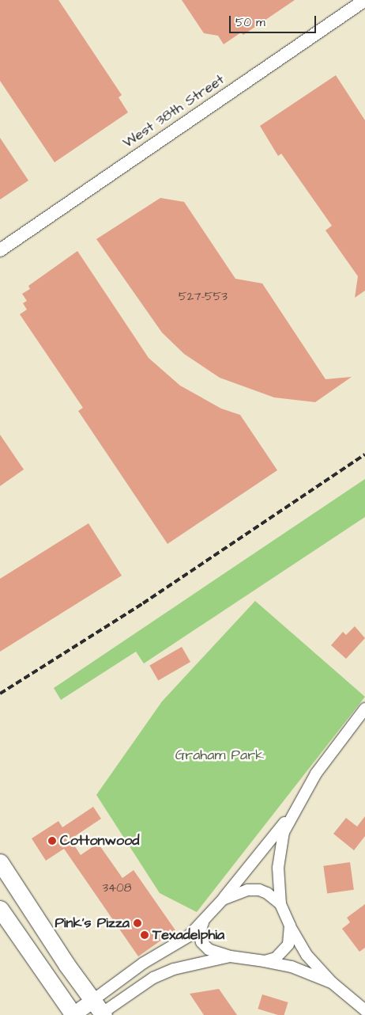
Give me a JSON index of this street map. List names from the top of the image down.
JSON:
{
  "streets": {
    "street": ["West 38th Street"]
  },
  "parks": ["Graham Park"],
  "places": ["Cottonwood", "Pink's Pizza", "Texadelphia"],
  "house_numbers": ["527-553", "3408"],
  "scale_bar": "50 m"
}
